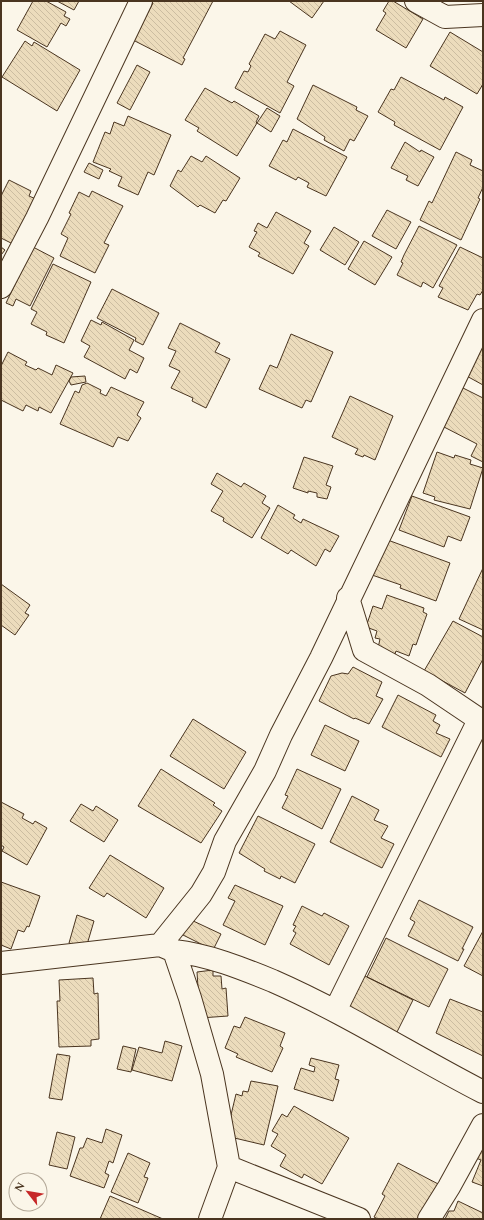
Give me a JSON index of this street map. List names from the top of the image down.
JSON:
{
  "north": "top left"
}
